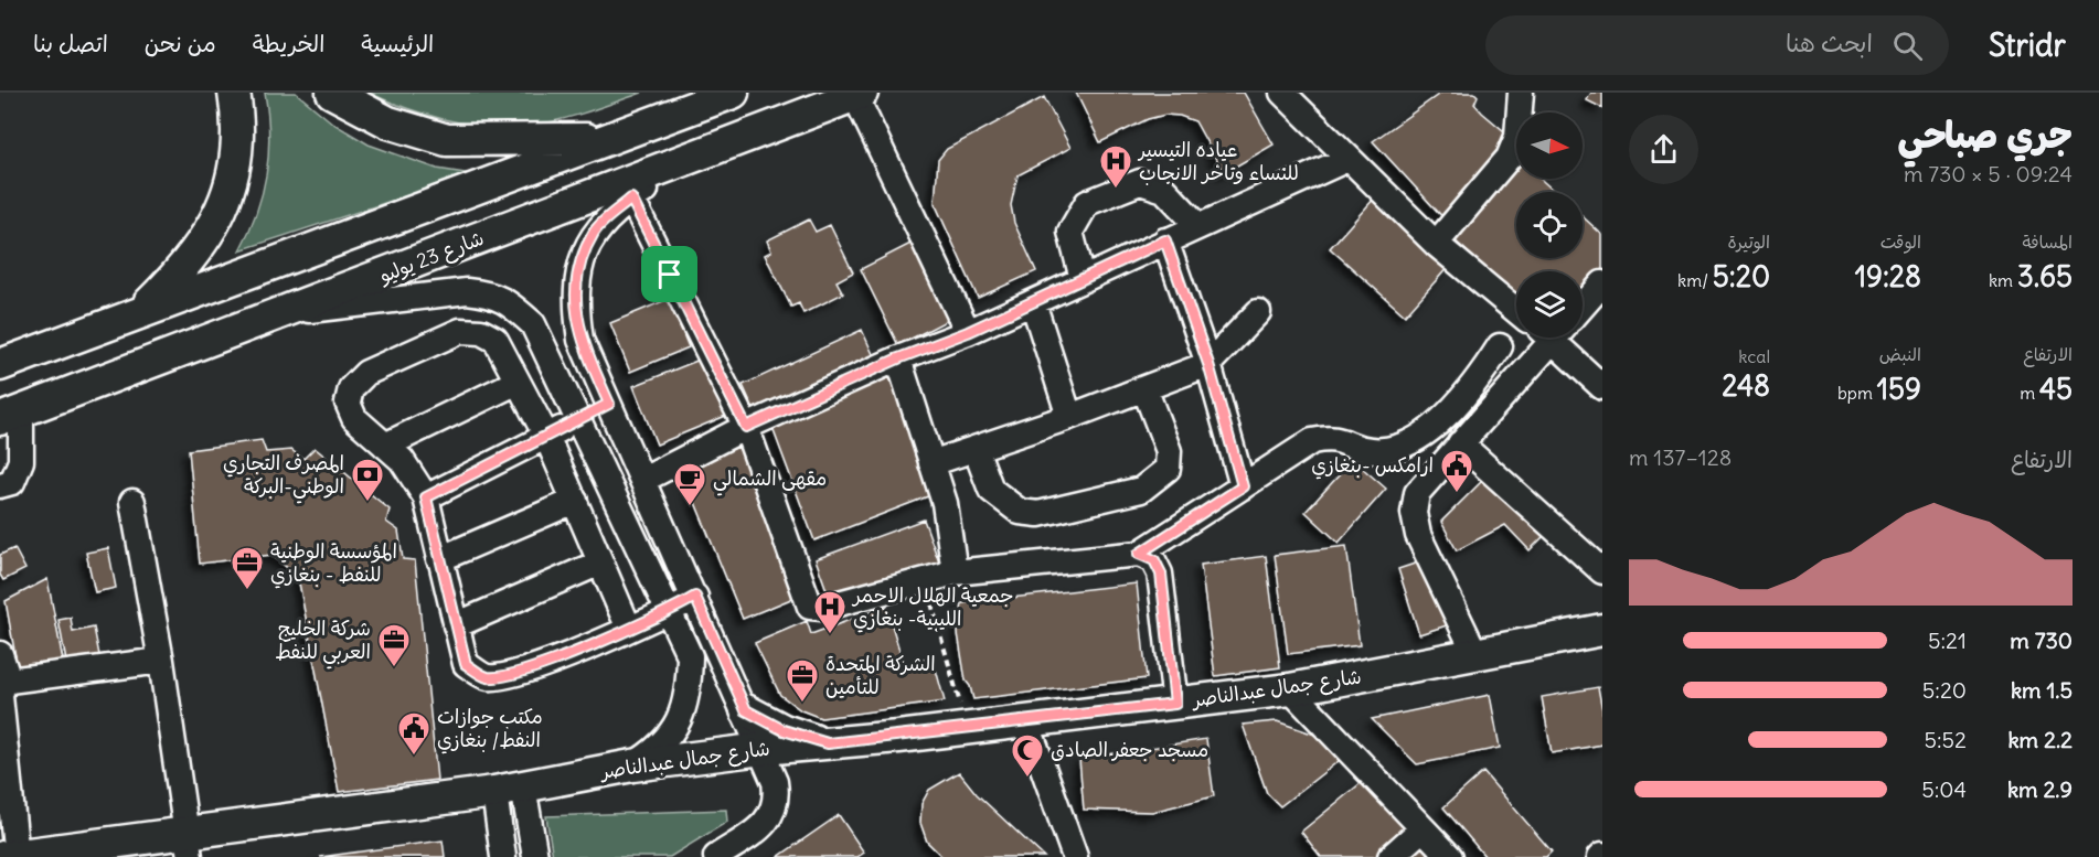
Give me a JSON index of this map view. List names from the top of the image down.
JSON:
{
  "streets": {
    "main road": ["شارع 23 يوليو", "شارع جمال عبدالناصر"]
  },
  "places": {
    "hospital": ["عياده التيسير للنساء وتاخر الانجاب", "جمعية الهلال الاحمر الليبية- بنغازي"],
    "public building": ["ارامكس -بنغازي", "مكتب جوازات النفط/ بنغازي"],
    "bank": ["المصرف التجاري الوطني-البركة"],
    "cafe": ["مقهى الشمالي"],
    "office": ["المؤسسة الوطنية للنفط - بنغازي", "شركة الخليج العربي للنفط", "الشركة المتحدة للتأمين"],
    "mosque": ["مسجد جعفر الصادق"]
  },
  "north": "right",
  "page": {
    "header": "Stridr",
    "search": "ابحث هنا",
    "nav": [
      "الرئيسية",
      "الخريطة",
      "من نحن",
      "اتصل بنا"
    ],
    "heading": ["جري صباحي", "09:24 · 5 × 730 m"],
    "stats": [
      ["المسافة", "3.65 km"],
      ["الوقت", "19:28"],
      ["الوتيرة", "5:20 /km"],
      ["الارتفاع", "45 m"],
      ["النبض", "159 bpm"],
      ["kcal", "248"]
    ],
    "chart": ["الارتفاع", "128–137 m"],
    "list": [
      {
        "name": "730 m",
        "note": "5:21"
      },
      {
        "name": "1.5 km",
        "note": "5:20"
      },
      {
        "name": "2.2 km",
        "note": "5:52"
      },
      {
        "name": "2.9 km",
        "note": "5:04"
      }
    ]
  }
}
